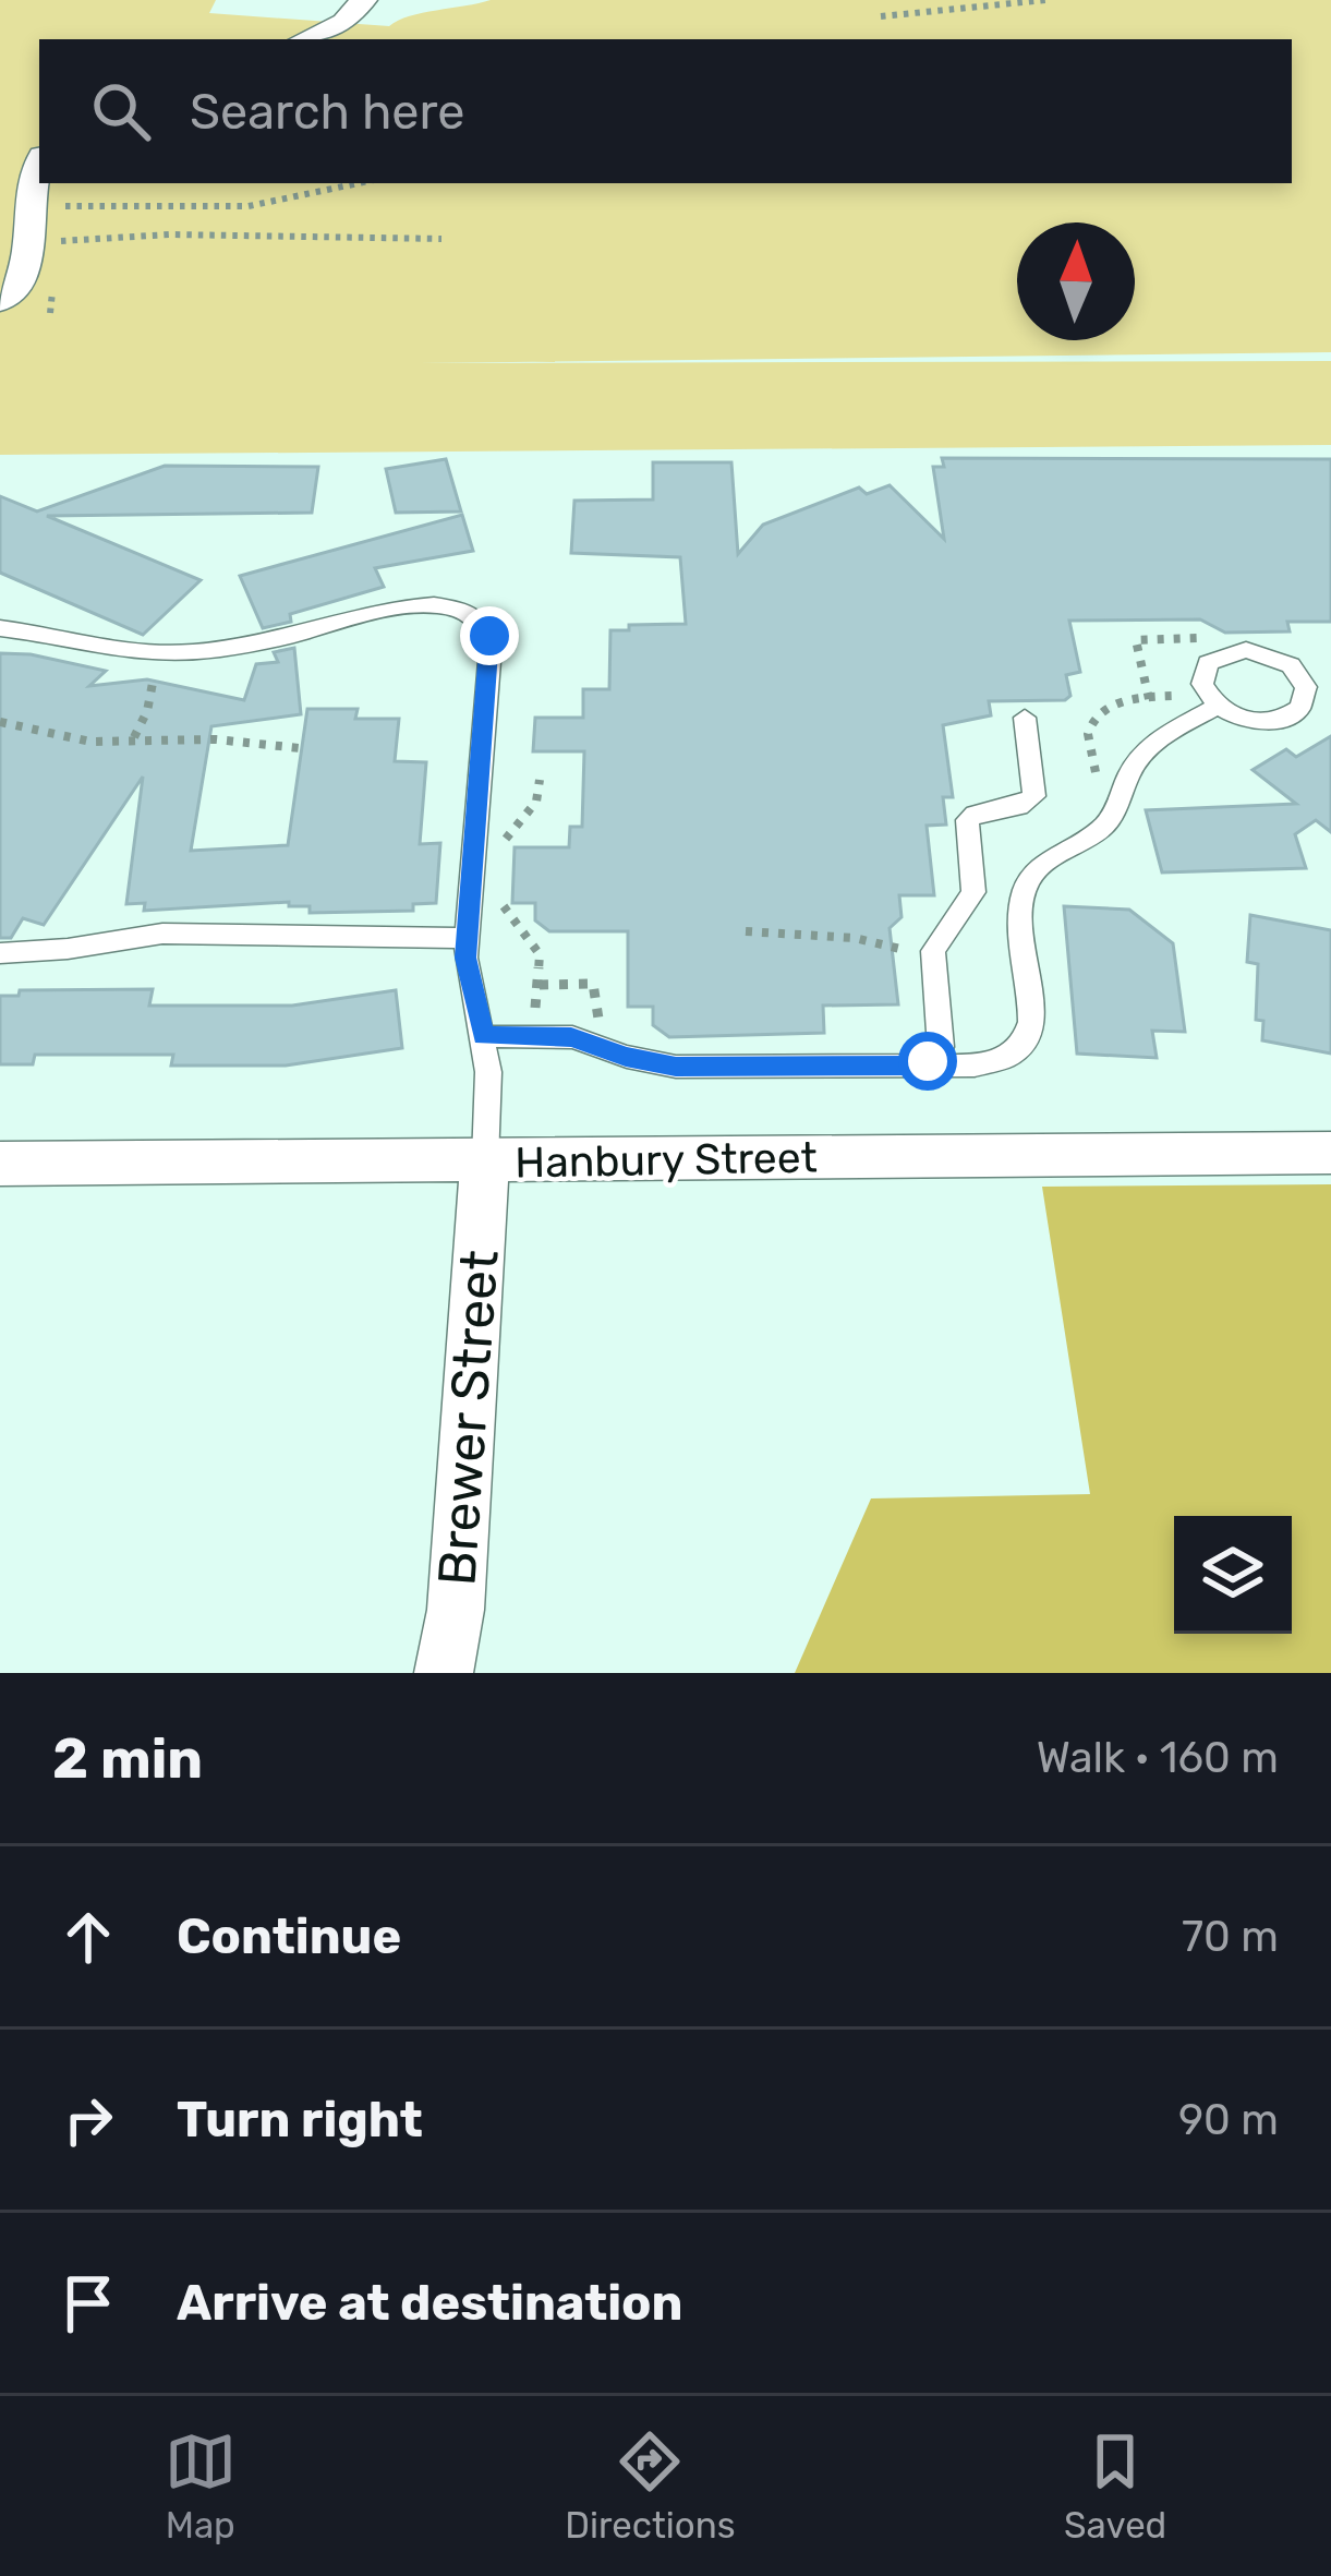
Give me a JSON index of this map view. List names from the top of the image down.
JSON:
{
  "streets": {
    "street": ["Hanbury Street", "Brewer Street"]
  },
  "crossings": [
    ["Hanbury Street", "Brewer Street"]
  ],
  "north": "top",
  "page": {
    "search": "Search here",
    "heading": ["2 min", "Walk · 160 m"],
    "list": [
      ["Continue", "70 m"],
      ["Turn right", "90 m"],
      "Arrive at destination"
    ],
    "nav": ["Map", "Directions", "Saved"]
  }
}
